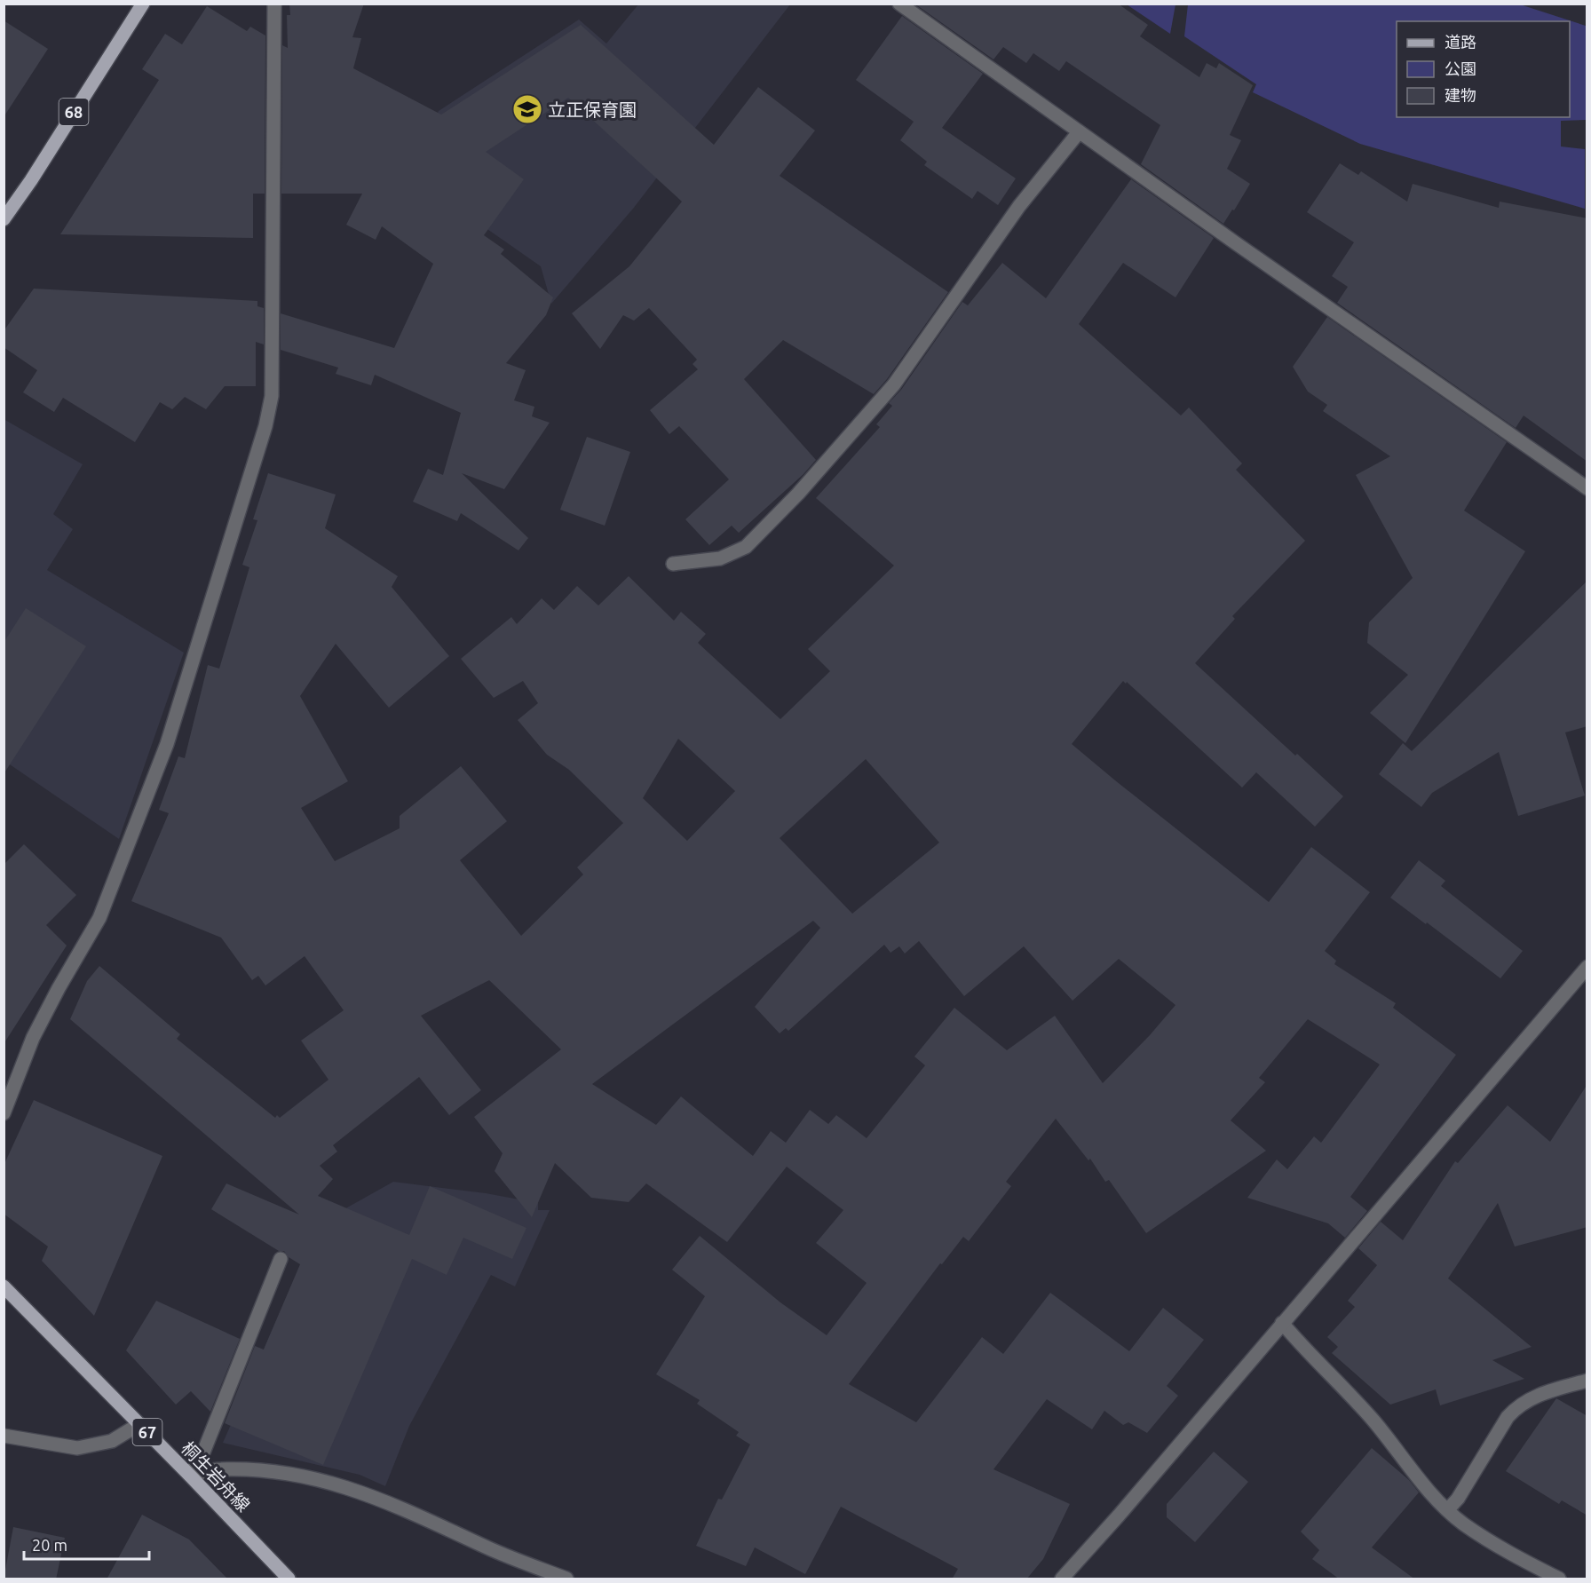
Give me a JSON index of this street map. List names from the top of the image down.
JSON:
{
  "streets": {
    "main road": ["68", "67", "桐生岩舟線"]
  },
  "places": {
    "school or university": ["立正保育園"]
  },
  "legend": ["道路", "公園", "建物"],
  "scale_bar": "20 m"
}
